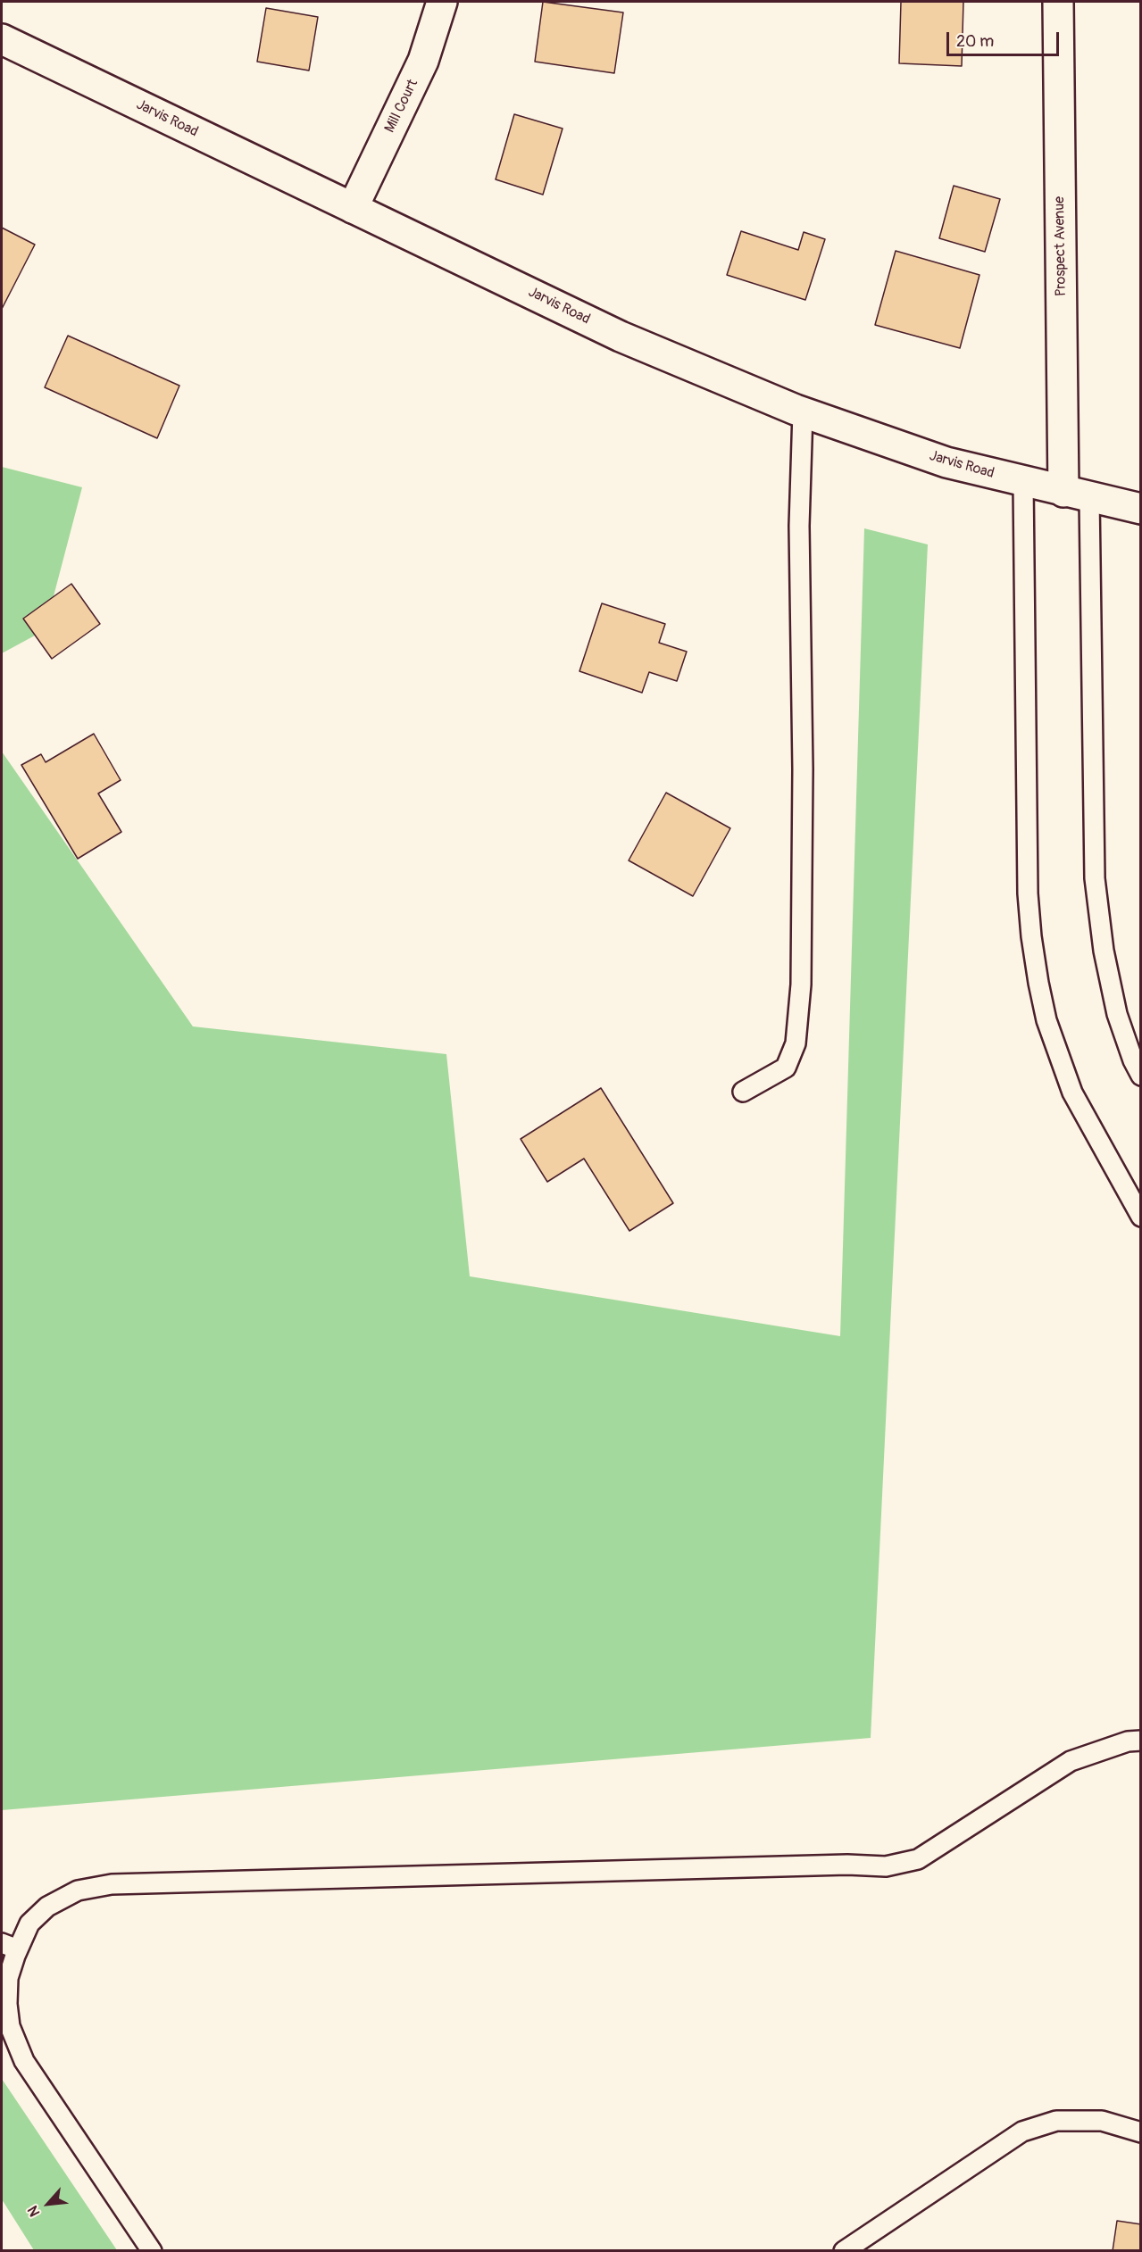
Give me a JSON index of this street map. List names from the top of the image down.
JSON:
{
  "streets": {
    "street": ["Mill Court", "Jarvis Road", "Prospect Avenue"]
  },
  "crossings": [
    ["Mill Court", "Jarvis Road"],
    ["Jarvis Road", "Prospect Avenue"]
  ],
  "scale_bar": "20 m",
  "north": "bottom left"
}
